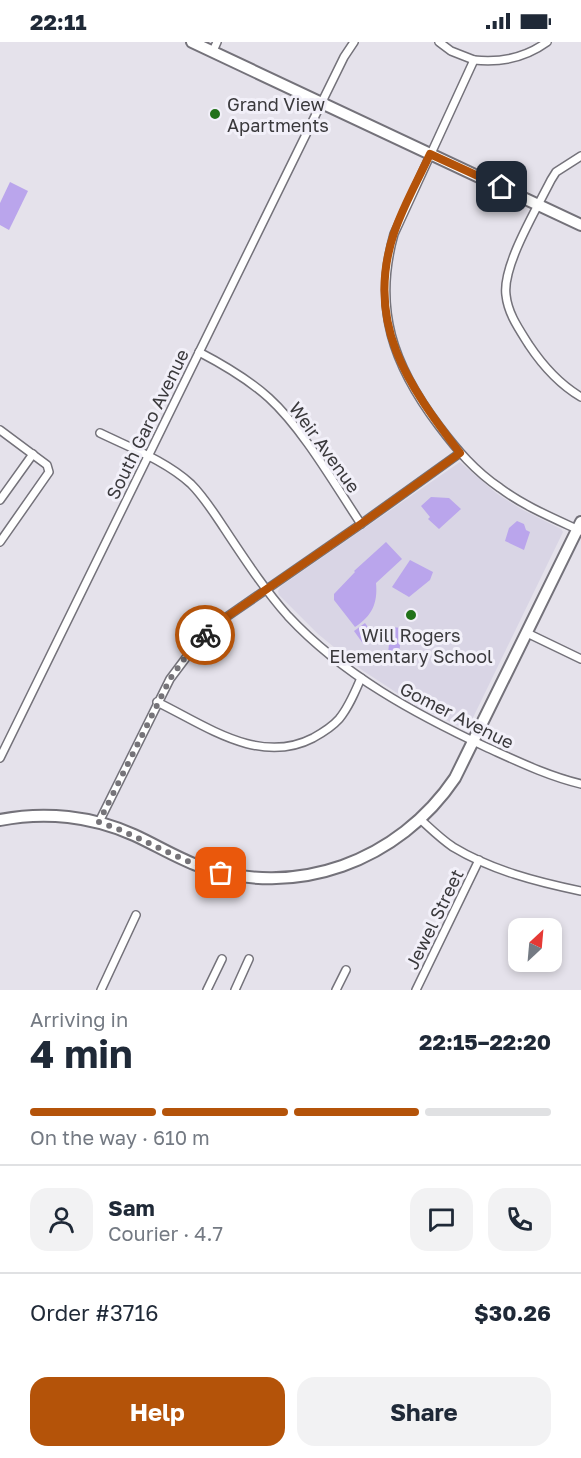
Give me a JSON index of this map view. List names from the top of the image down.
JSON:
{
  "streets": {
    "street": [
      "South Garo Avenue",
      "Weir Avenue",
      "Gomer Avenue",
      "Jewel Street"
    ]
  },
  "crossings": [
    ["South Garo Avenue", "Weir Avenue"],
    ["South Garo Avenue", "Gomer Avenue"]
  ],
  "places": ["Grand View Apartments", "Will Rogers Elementary School"],
  "north": "top right",
  "page": {
    "status": "22:11",
    "heading": ["4 min", "Arriving in", "22:15–22:20"],
    "panel": [
      "Sam",
      "Courier · 4.7",
      "Order #3716",
      "$30.26"
    ],
    "bar": "On the way · 610 m",
    "buttons": ["Help", "Share"]
  }
}
